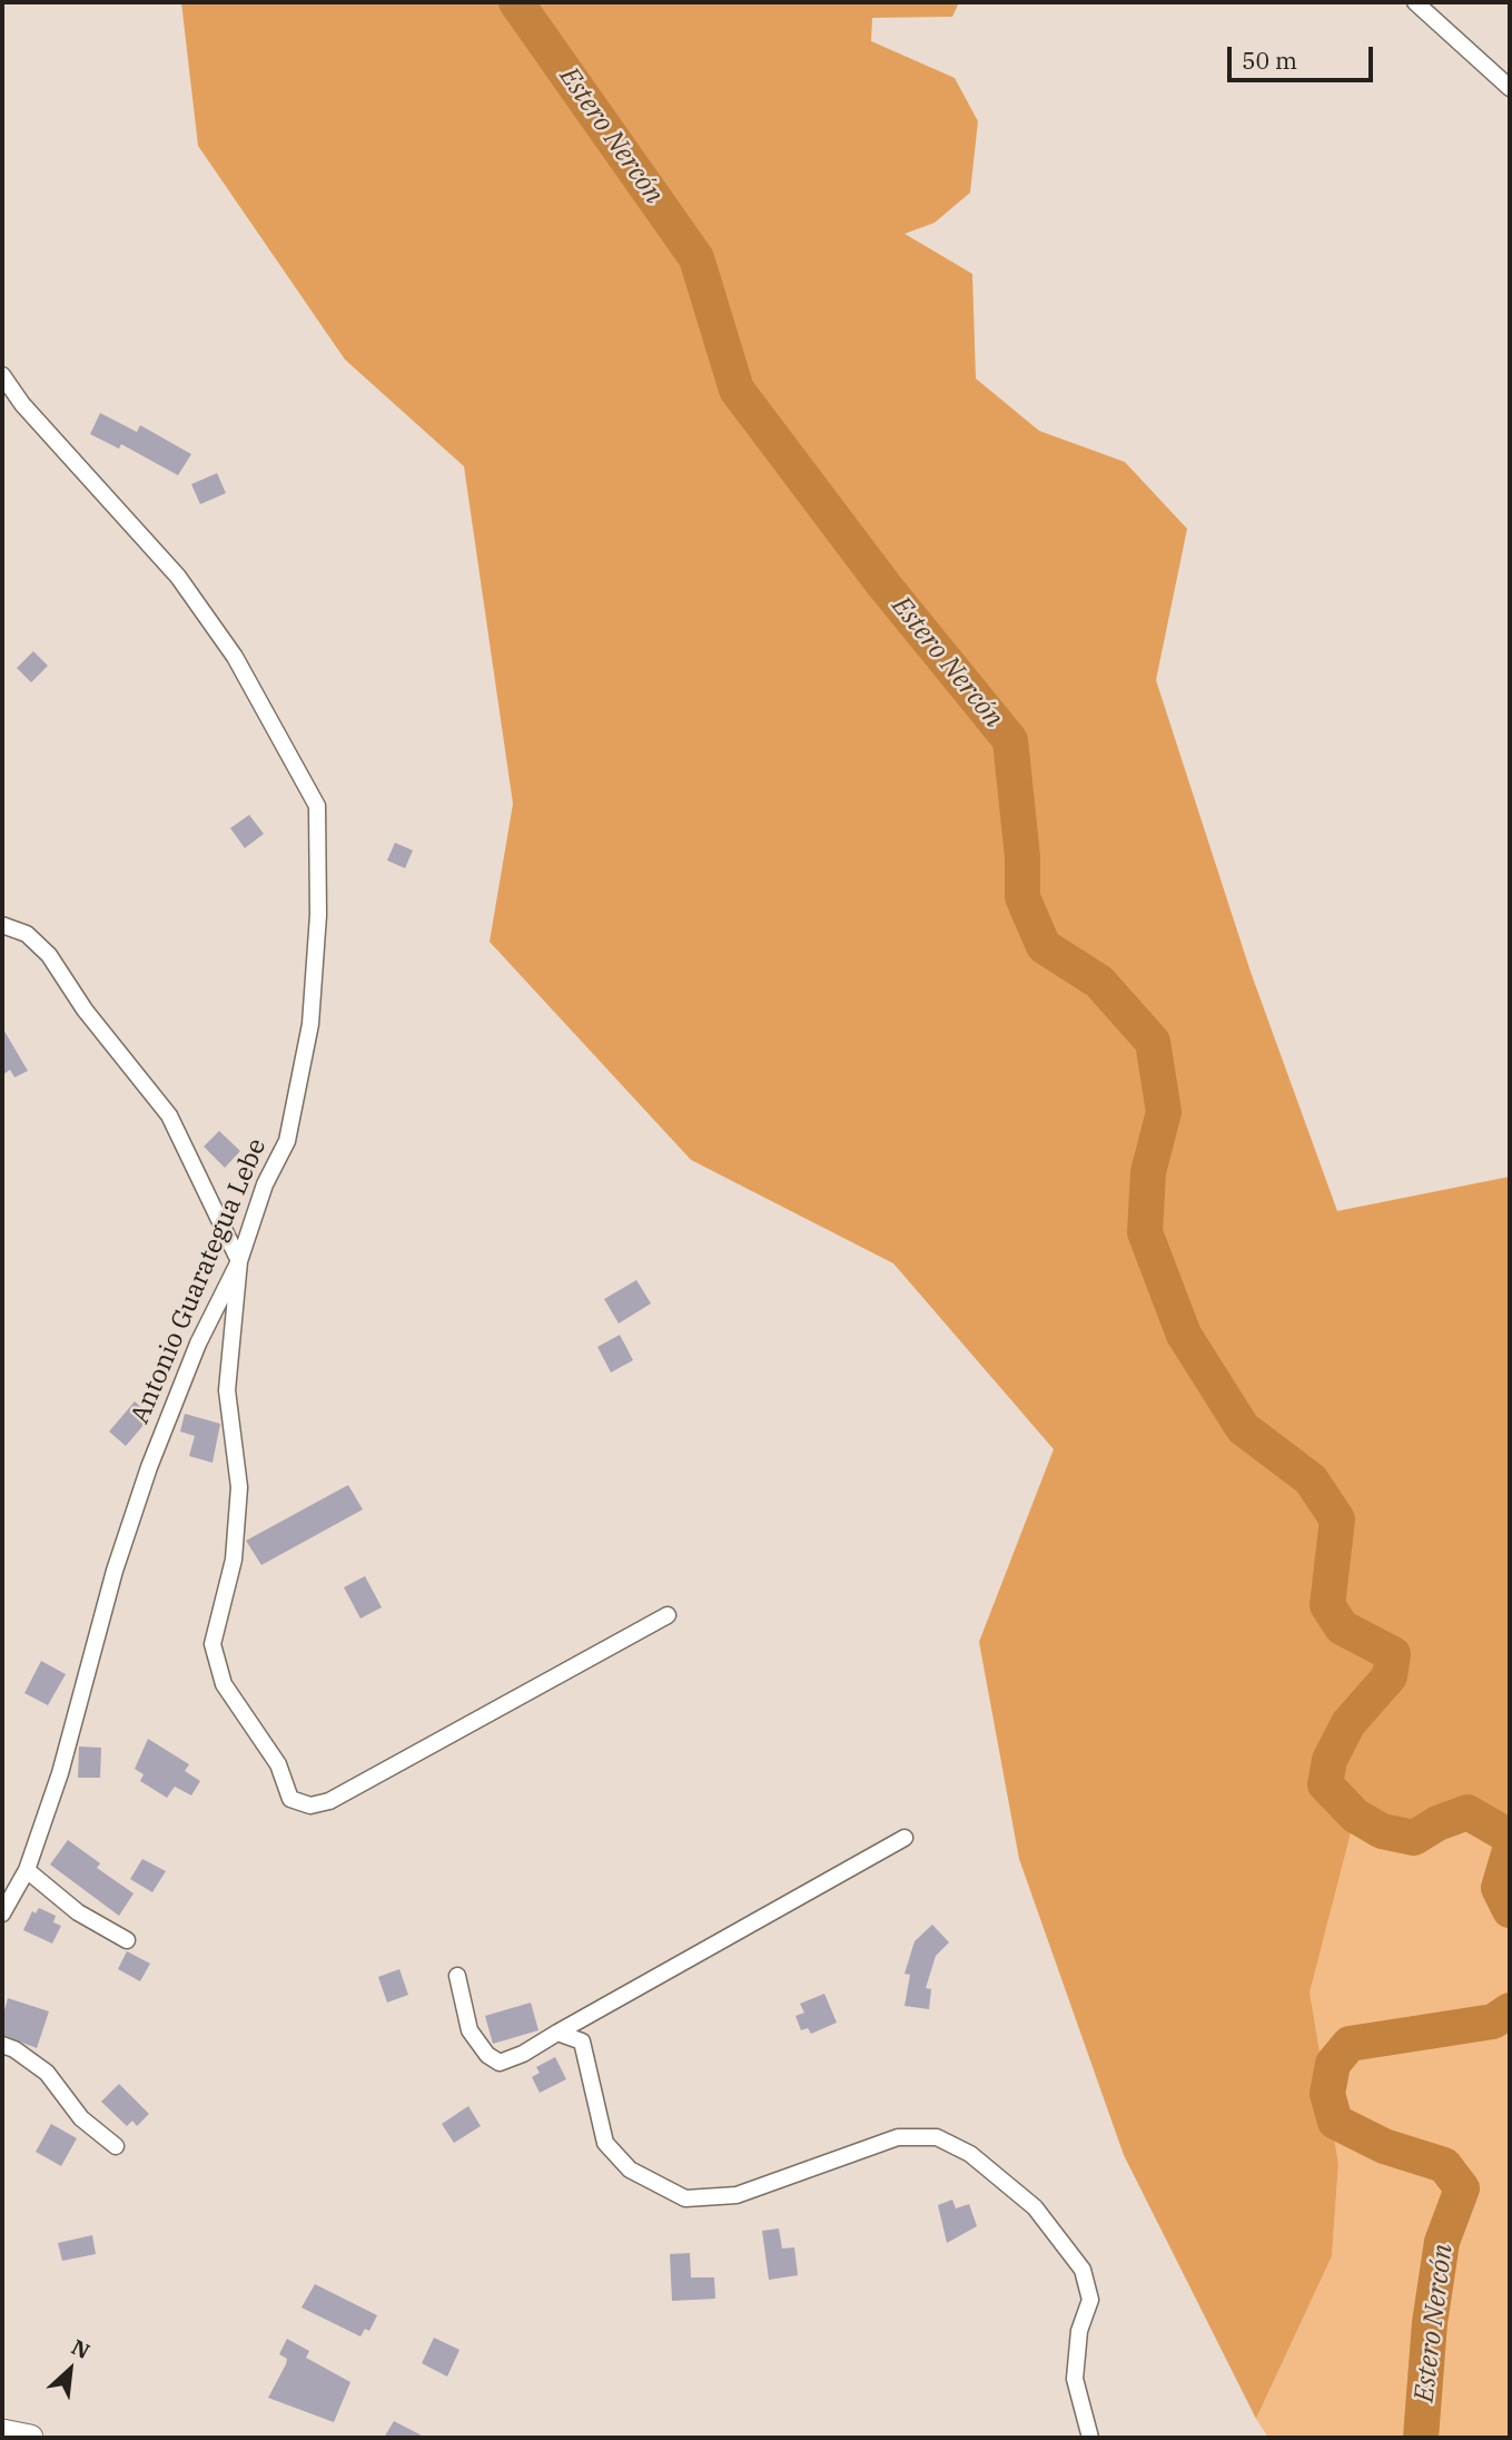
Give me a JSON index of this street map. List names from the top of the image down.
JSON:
{
  "streets": {
    "street": ["Antonio Guarategua Lebe"]
  },
  "water": ["Estero Nercón"],
  "scale_bar": "50 m",
  "north": "top right"
}
